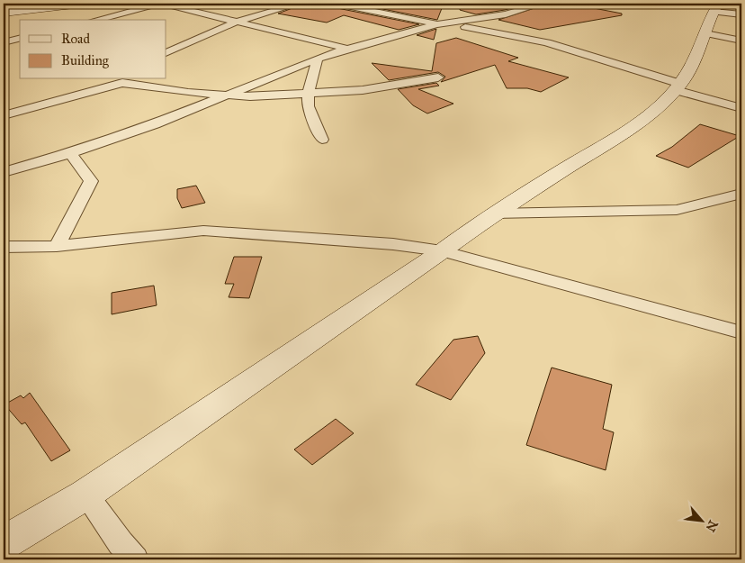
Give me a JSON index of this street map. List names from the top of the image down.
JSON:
{
  "legend": ["Road", "Building"],
  "north": "bottom right"
}
